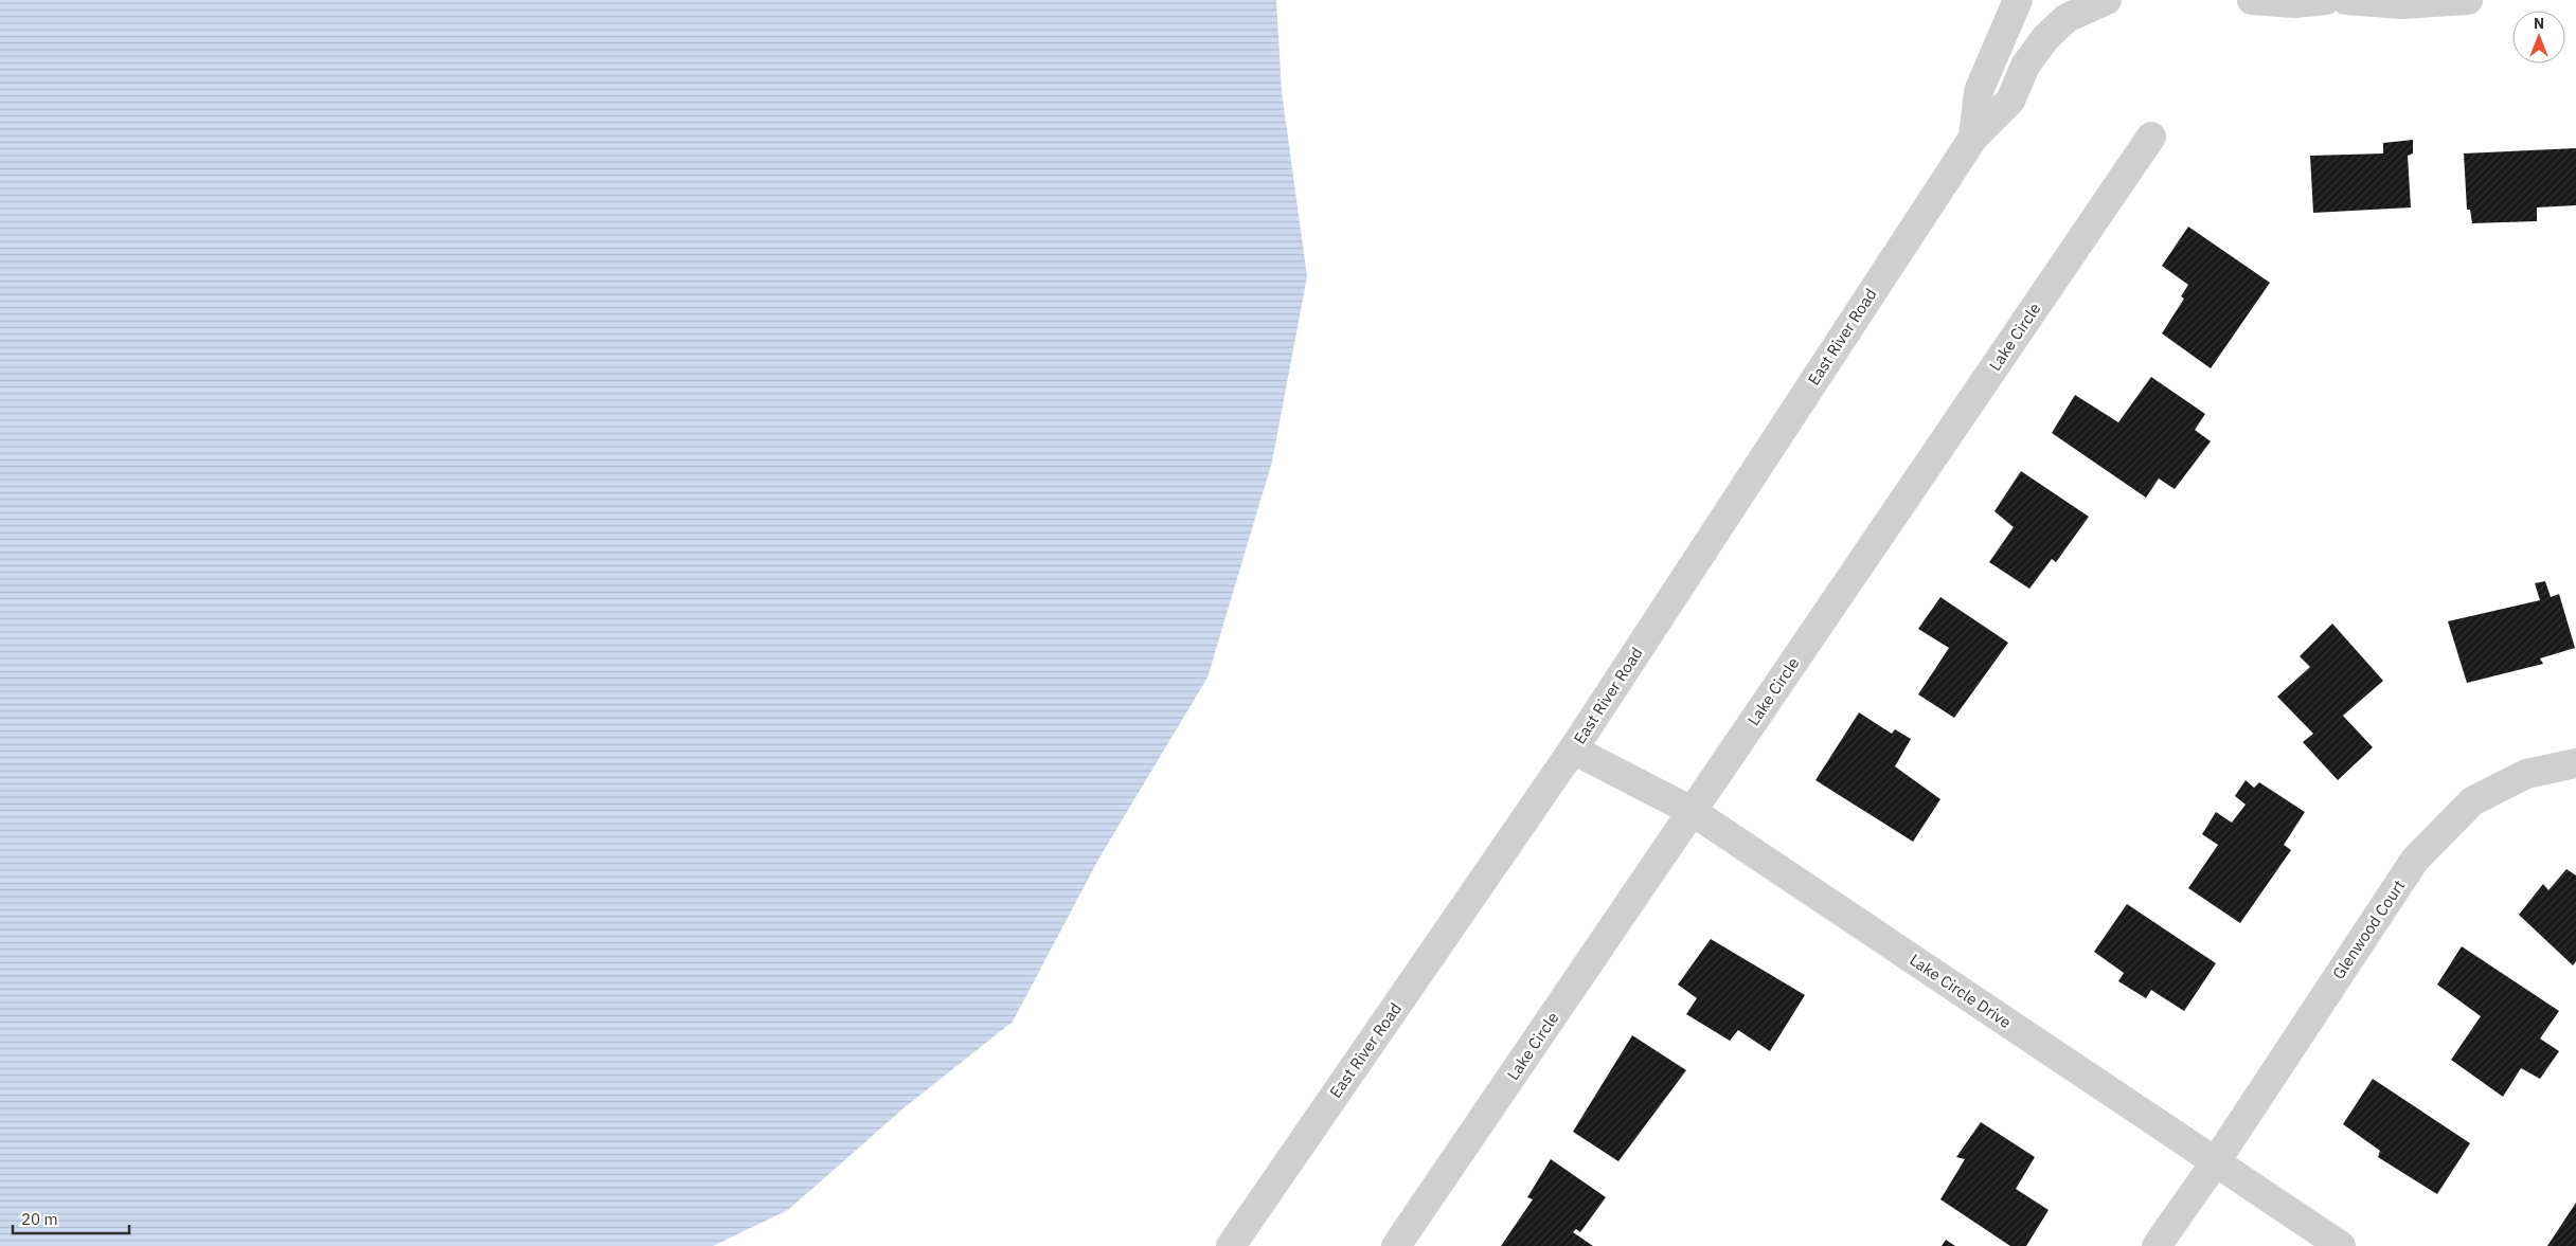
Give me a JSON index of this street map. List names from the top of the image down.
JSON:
{
  "streets": {
    "street": [
      "East River Road",
      "Lake Circle",
      "Glenwood Court",
      "Lake Circle Drive"
    ]
  },
  "crossings": [
    ["East River Road", "Lake Circle Drive"],
    ["Lake Circle", "Lake Circle Drive"],
    ["Glenwood Court", "Lake Circle Drive"]
  ],
  "scale_bar": "20 m",
  "north": "top"
}
